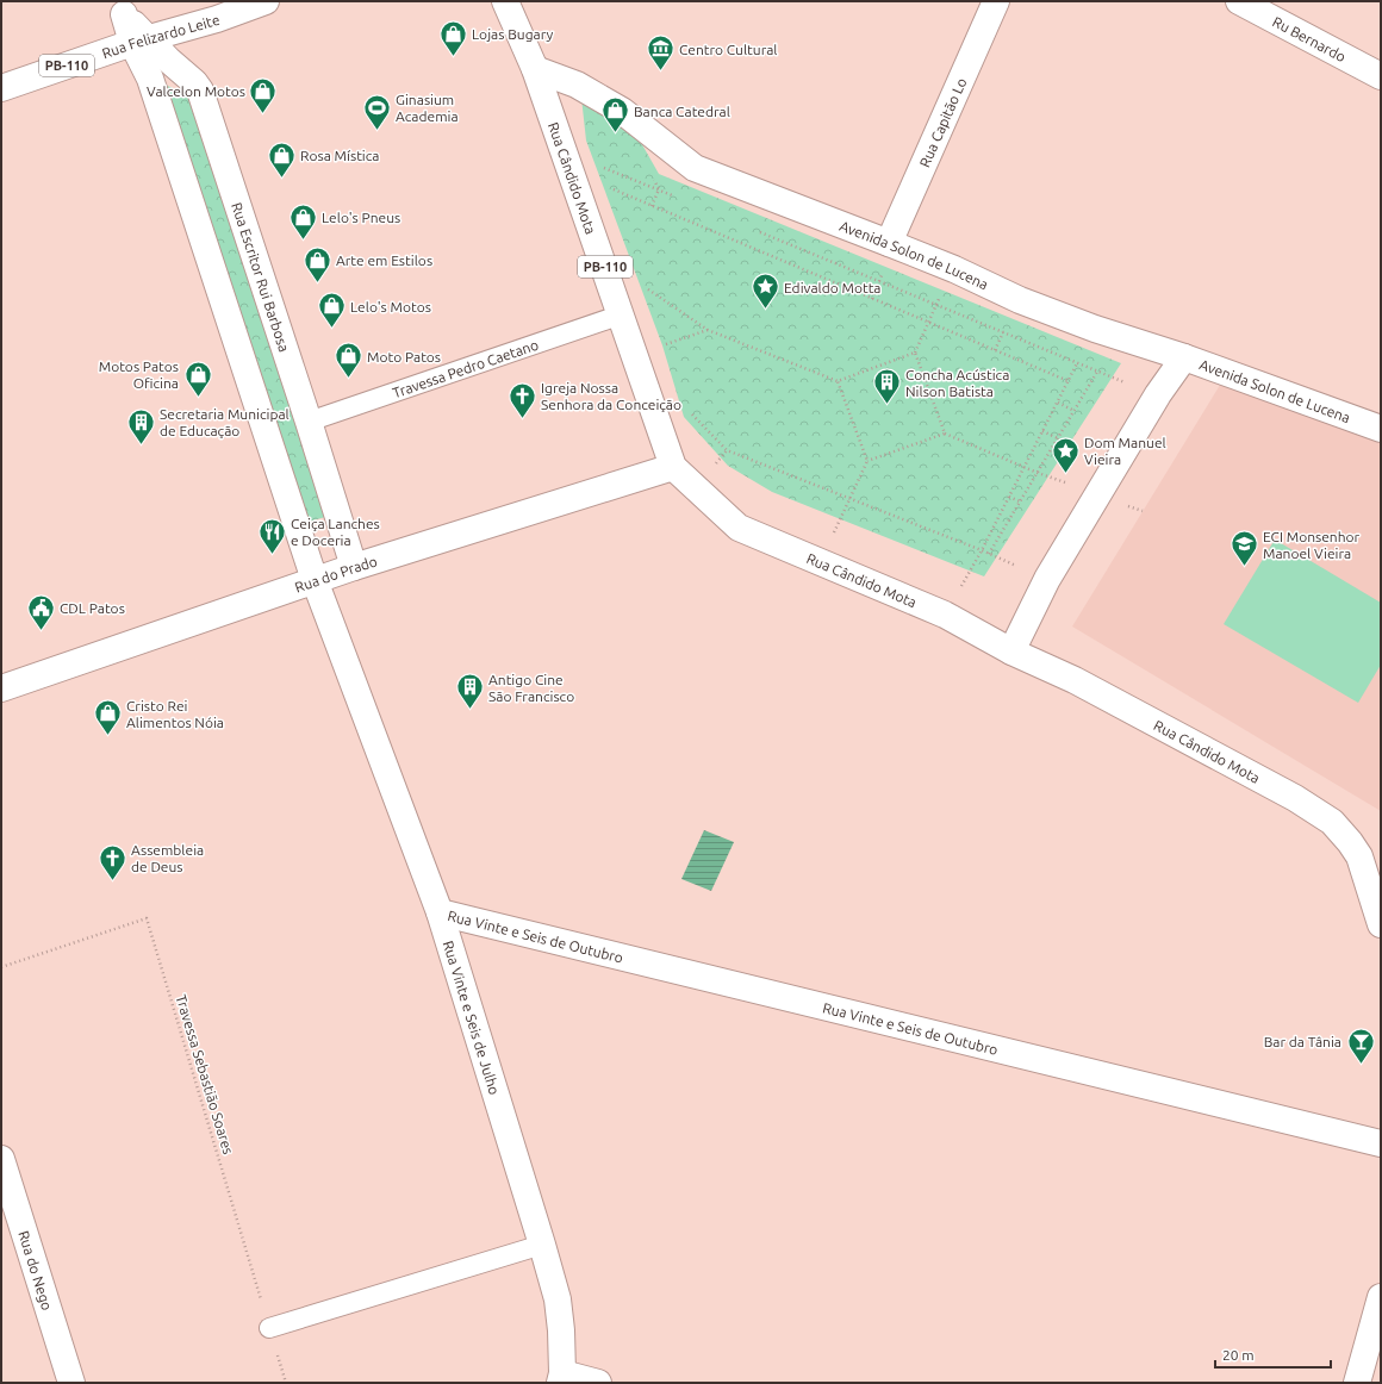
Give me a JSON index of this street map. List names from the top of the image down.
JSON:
{
  "streets": {
    "street": [
      "Rua Felizardo Leite",
      "Ru Bernardo",
      "PB-110",
      "Rua Capitão Lo",
      "Rua Cândido Mota",
      "Avenida Solon de Lucena",
      "Rua Escritor Rui Barbosa",
      "Rua do Prado",
      "Rua Vinte e Seis de Outubro",
      "Rua Vinte e Seis de Julho",
      "Rua do Nego"
    ],
    "lane": ["Travessa Pedro Caetano"],
    "path": ["Travessa Sebastião Soares"]
  },
  "crossings": [
    ["Rua Felizardo Leite", "Rua Escritor Rui Barbosa"],
    ["PB-110", "Rua Cândido Mota"],
    ["PB-110", "Avenida Solon de Lucena"],
    ["Rua Capitão Lo", "Avenida Solon de Lucena"],
    ["Rua Cândido Mota", "Avenida Solon de Lucena"],
    ["Rua Cândido Mota", "Travessa Pedro Caetano"],
    ["Rua Cândido Mota", "Rua do Prado"],
    ["Rua Escritor Rui Barbosa", "Travessa Pedro Caetano"],
    ["Rua Escritor Rui Barbosa", "Rua do Prado"],
    ["Rua Escritor Rui Barbosa", "Rua Vinte e Seis de Julho"],
    ["Rua do Prado", "Rua Vinte e Seis de Julho"],
    ["Rua Vinte e Seis de Outubro", "Rua Vinte e Seis de Julho"]
  ],
  "places": {
    "shop": [
      "Lojas Bugary",
      "Valcelon Motos",
      "Banca Catedral",
      "Rosa Mística",
      "Lelo's Pneus",
      "Arte em Estilos",
      "Lelo's Motos",
      "Moto Patos",
      "Motos Patos Oficina",
      "Cristo Rei Alimentos Nóia"
    ],
    "museum": ["Centro Cultural"],
    "sports": ["Ginasium Academia"],
    "place": ["Edivaldo Motta", "Dom Manuel Vieira"],
    "building": ["Concha Acústica Nilson Batista", "Secretaria Municipal de Educação", "Antigo Cine São Francisco"],
    "church": ["Igreja Nossa Senhora da Conceição", "Assembleia de Deus"],
    "restaurant": ["Ceiça Lanches e Doceria"],
    "school or university": ["ECI Monsenhor Manoel Vieira"],
    "public building": ["CDL Patos"],
    "bar": ["Bar da Tânia"]
  },
  "scale_bar": "20 m"
}
